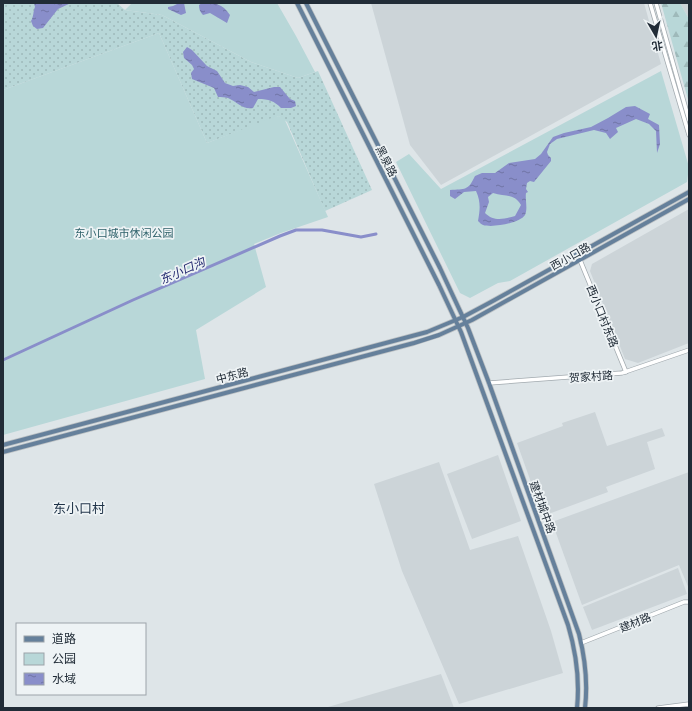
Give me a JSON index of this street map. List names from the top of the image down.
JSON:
{
  "streets": {
    "main road": [
      "黑泉路",
      "西小口路",
      "中东路",
      "建材城中路"
    ],
    "street": ["西小口村东路", "贺家村路", "建材路"]
  },
  "crossings": [
    ["黑泉路", "西小口路"],
    ["黑泉路", "中东路"],
    ["黑泉路", "建材城中路"],
    ["西小口路", "西小口村东路"],
    ["西小口路", "中东路"],
    ["西小口路", "建材城中路"],
    ["西小口村东路", "贺家村路"],
    ["中东路", "建材城中路"],
    ["贺家村路", "建材城中路"],
    ["建材城中路", "建材路"]
  ],
  "districts": ["东小口村"],
  "water": ["东小口沟"],
  "parks": ["东小口城市休闲公园"],
  "legend": ["道路", "公园", "水域"],
  "north": "bottom"
}
